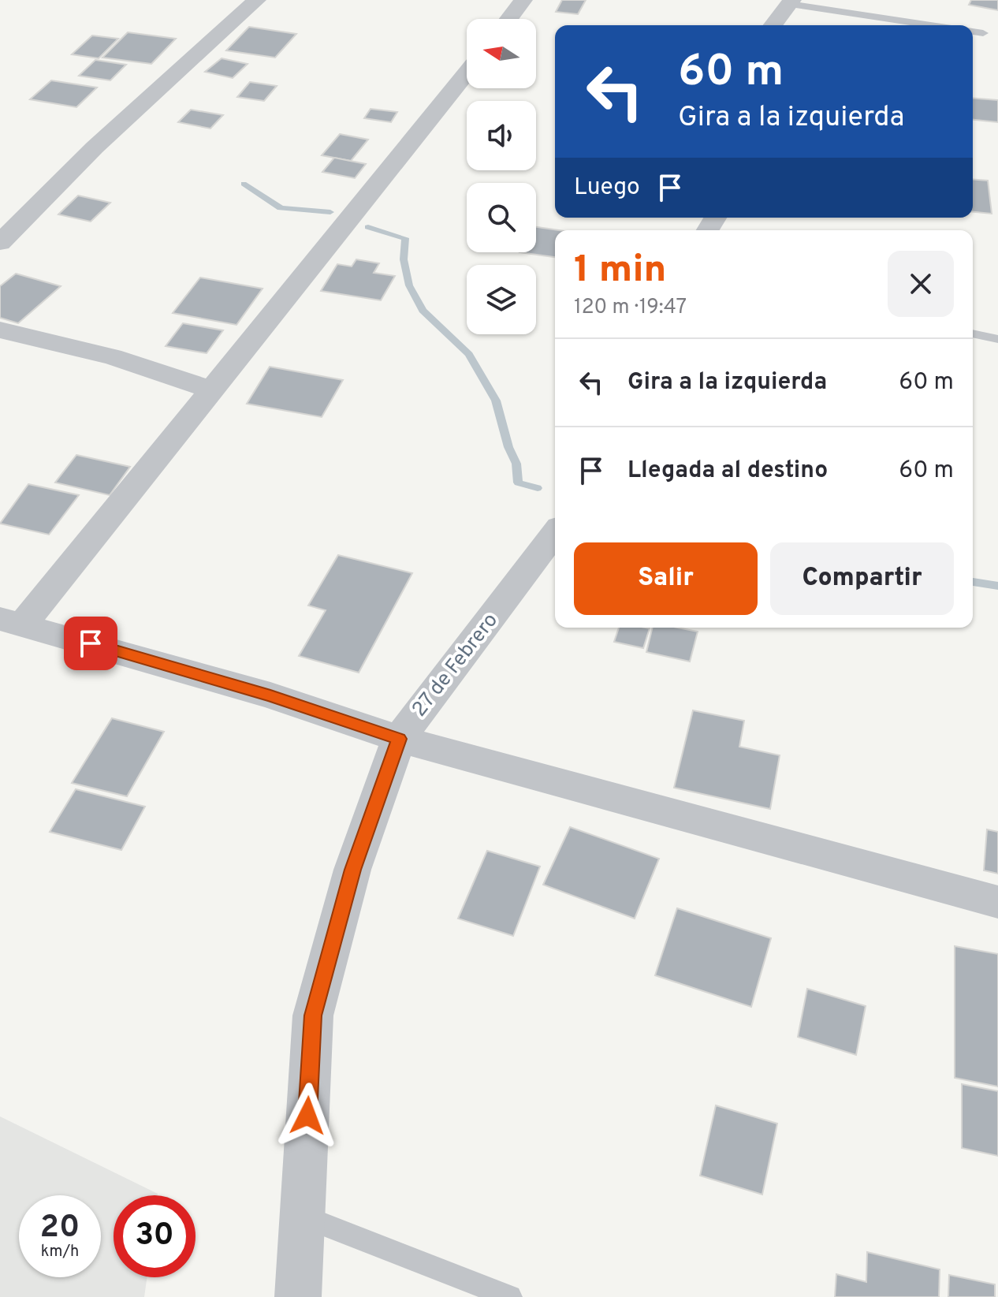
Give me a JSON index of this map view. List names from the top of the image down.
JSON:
{
  "streets": {
    "street": ["27 de Febrero"]
  },
  "north": "left",
  "page": {
    "turn": ["60 m", "Gira a la izquierda"],
    "then": "Luego",
    "heading": ["1 min", "120 m · 19:47"],
    "list": [
      {
        "name": "Gira a la izquierda",
        "value": "60 m"
      },
      {
        "name": "Llegada al destino",
        "value": "60 m"
      }
    ],
    "buttons": ["Salir", "Compartir"],
    "speed": "20 km/h",
    "limit": "30"
  }
}
